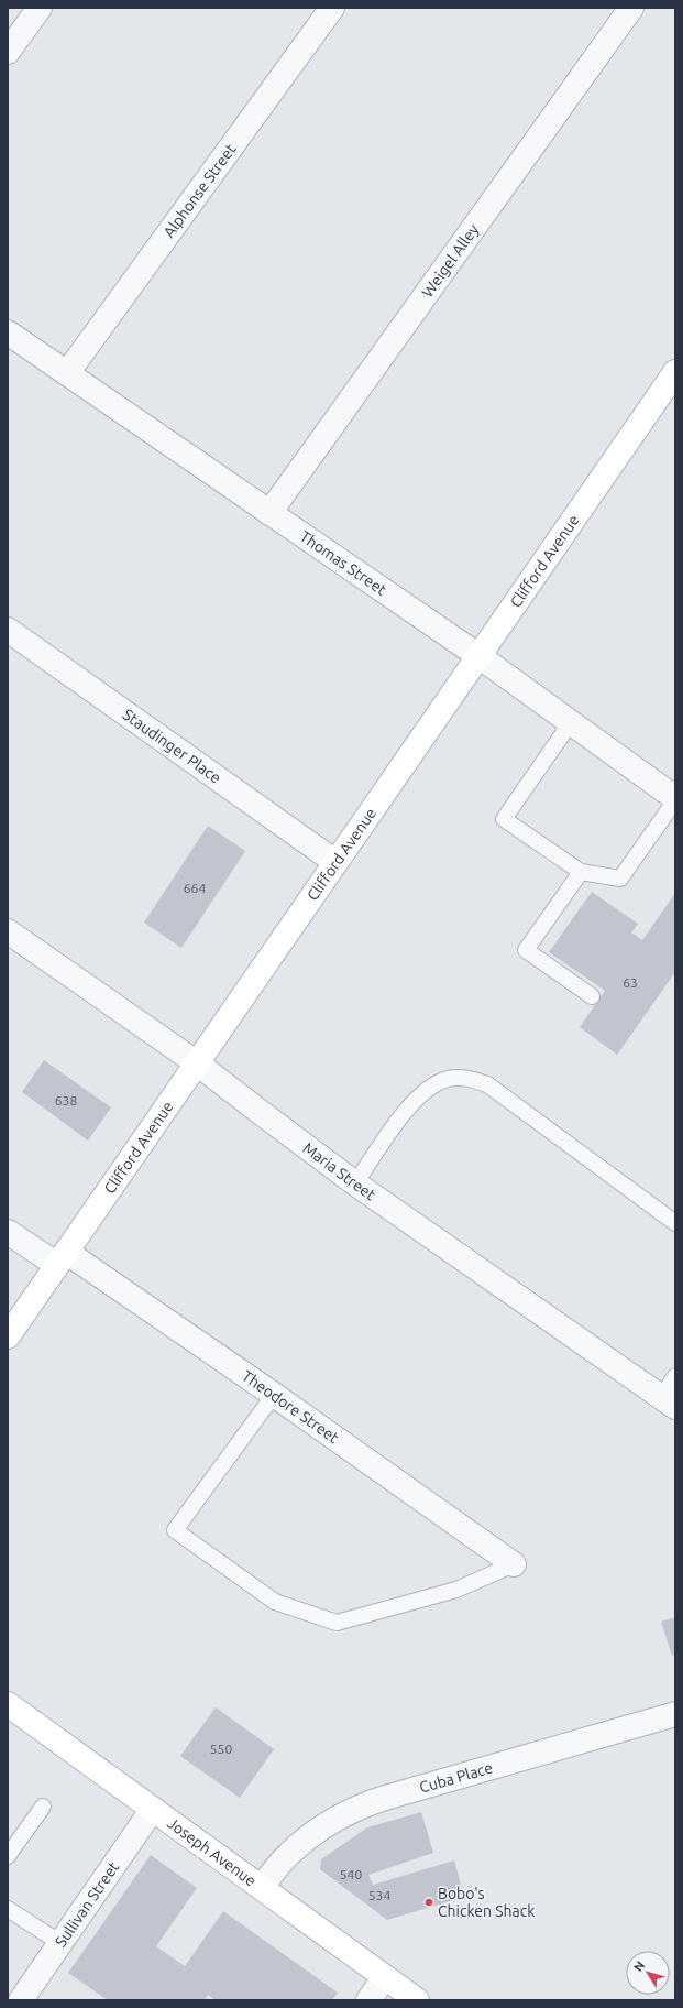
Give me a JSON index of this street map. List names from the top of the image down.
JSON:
{
  "streets": {
    "main road": ["Clifford Avenue", "Joseph Avenue"],
    "street": [
      "Alphonse Street",
      "Weigel Alley",
      "Thomas Street",
      "Staudinger Place",
      "Maria Street",
      "Theodore Street",
      "Cuba Place",
      "Sullivan Street"
    ]
  },
  "crossings": [
    ["Alphonse Street", "Thomas Street"],
    ["Weigel Alley", "Thomas Street"],
    ["Clifford Avenue", "Thomas Street"],
    ["Clifford Avenue", "Staudinger Place"],
    ["Clifford Avenue", "Maria Street"],
    ["Clifford Avenue", "Theodore Street"],
    ["Cuba Place", "Joseph Avenue"],
    ["Joseph Avenue", "Sullivan Street"]
  ],
  "places": ["Bobo's Chicken Shack"],
  "house_numbers": [
    "664",
    "63",
    "638",
    "550",
    "540",
    "534"
  ],
  "north": "top left"
}
